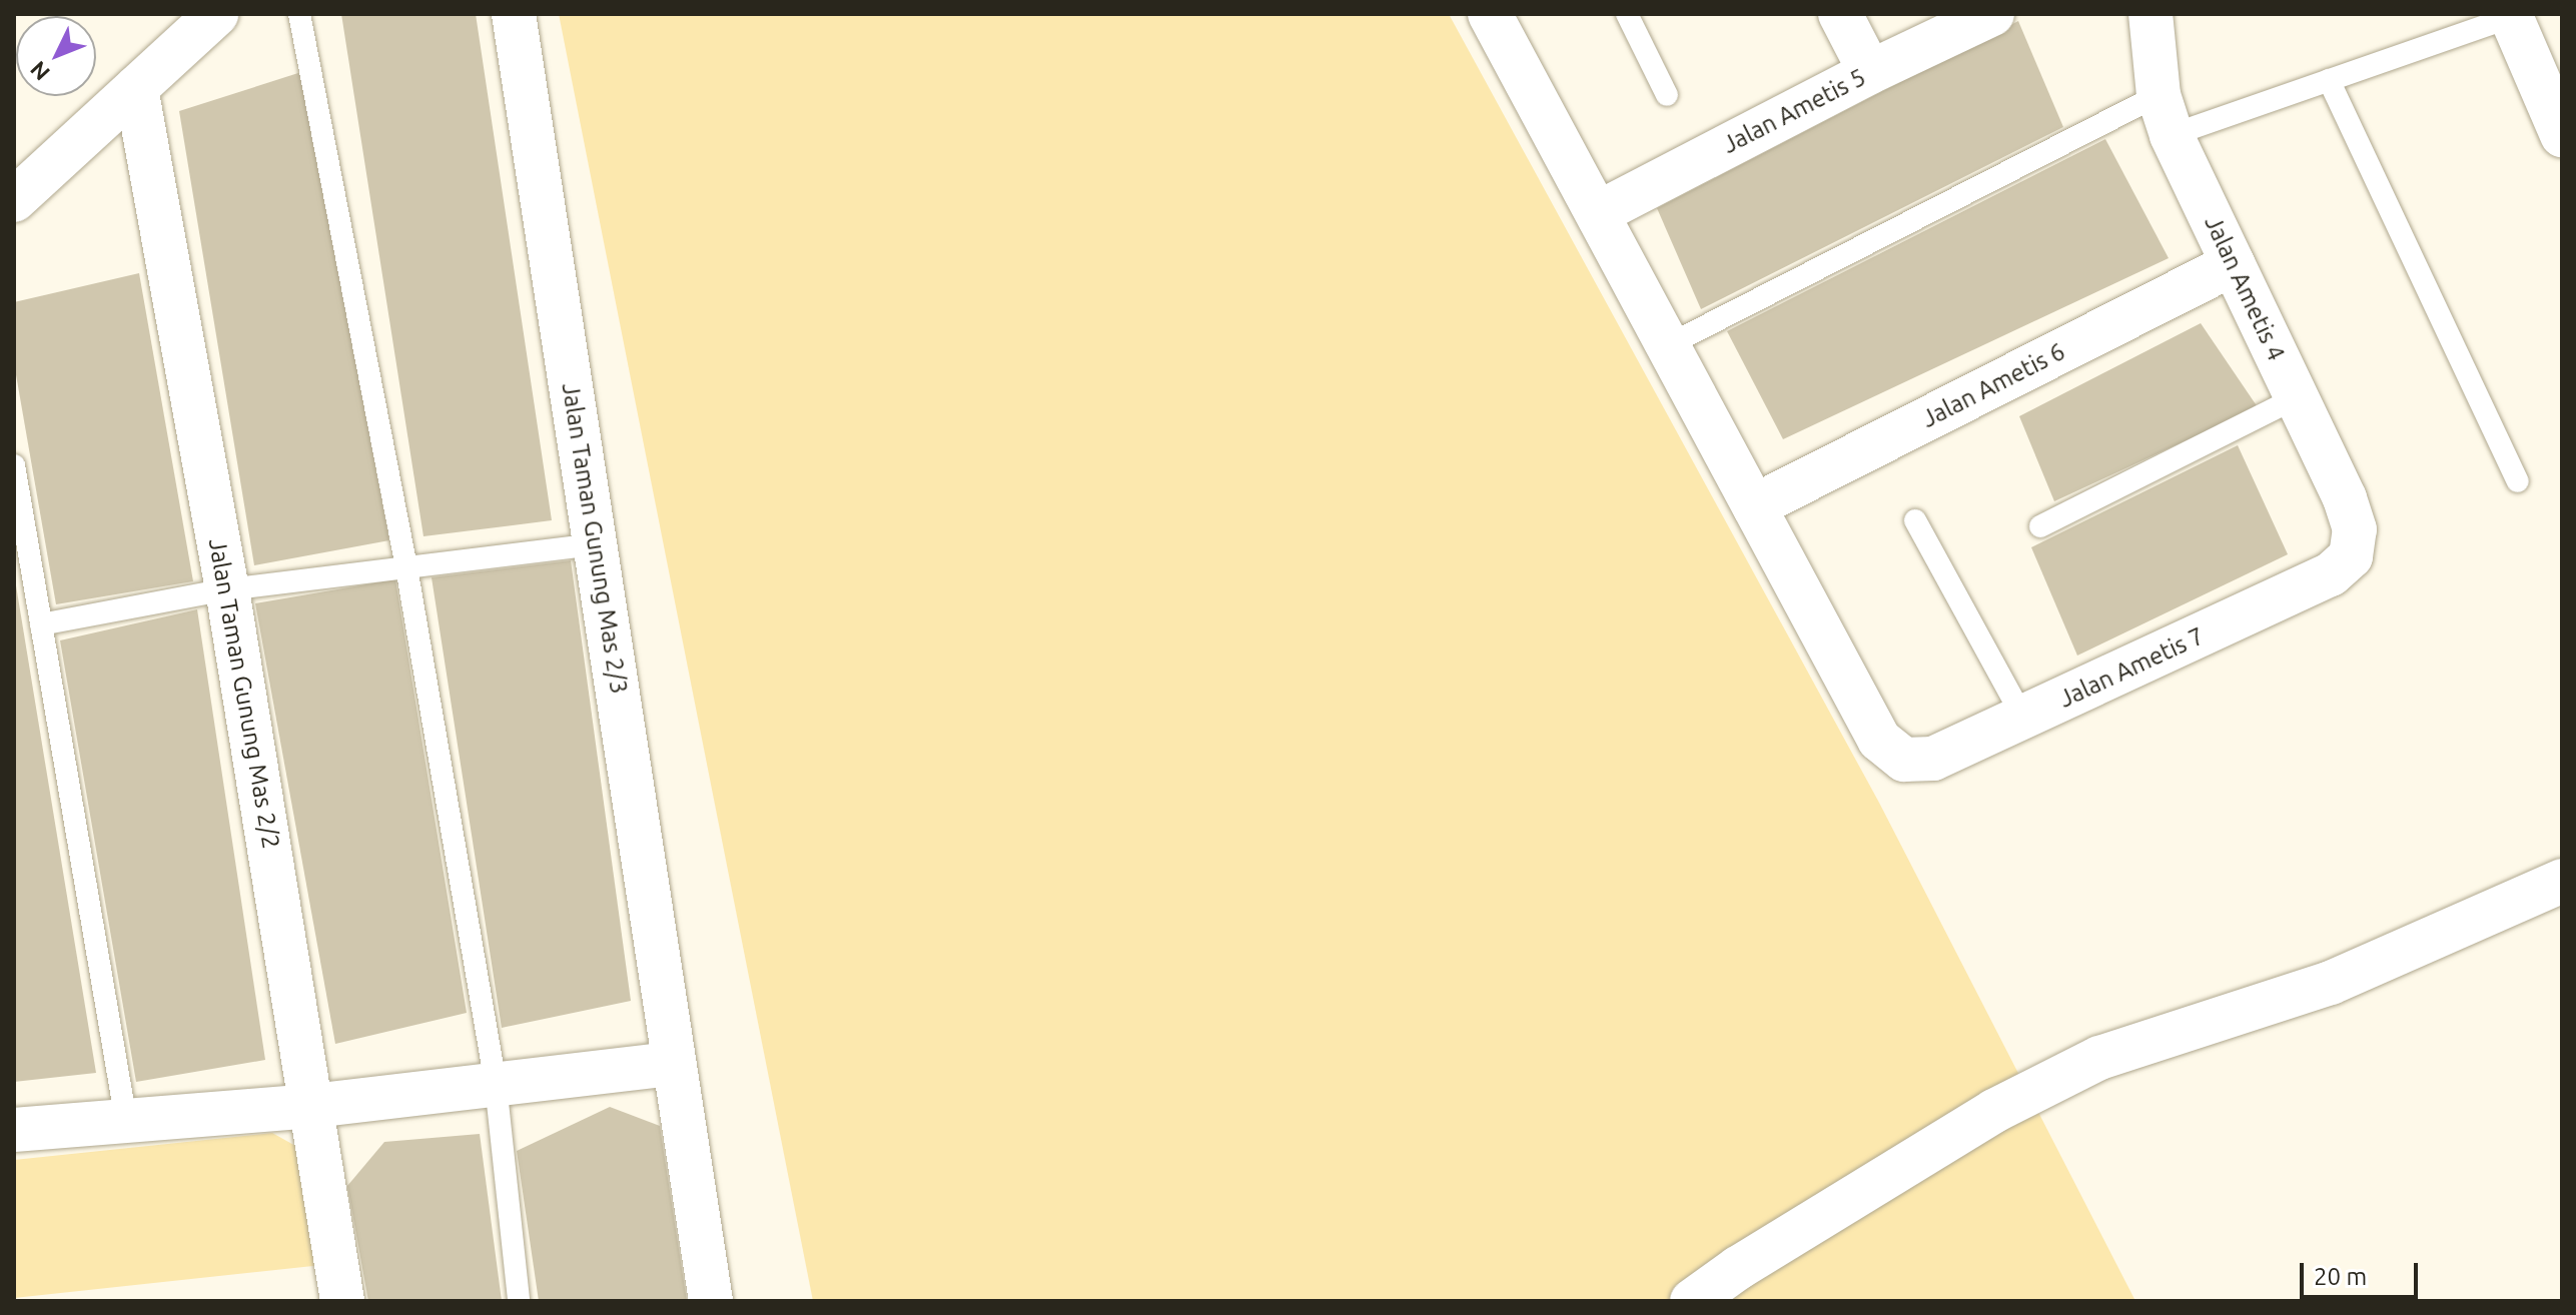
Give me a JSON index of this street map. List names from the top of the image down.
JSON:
{
  "streets": {
    "street": [
      "Jalan Ametis 5",
      "Jalan Ametis 4",
      "Jalan Ametis 6",
      "Jalan Taman Gunung Mas 2/3",
      "Jalan Ametis 7",
      "Jalan Taman Gunung Mas 2/2"
    ]
  },
  "crossings": [
    ["Jalan Ametis 4", "Jalan Ametis 6"],
    ["Jalan Ametis 4", "Jalan Ametis 7"],
    ["Jalan Ametis 6", "Jalan Ametis 7"]
  ],
  "scale_bar": "20 m",
  "north": "bottom left"
}
